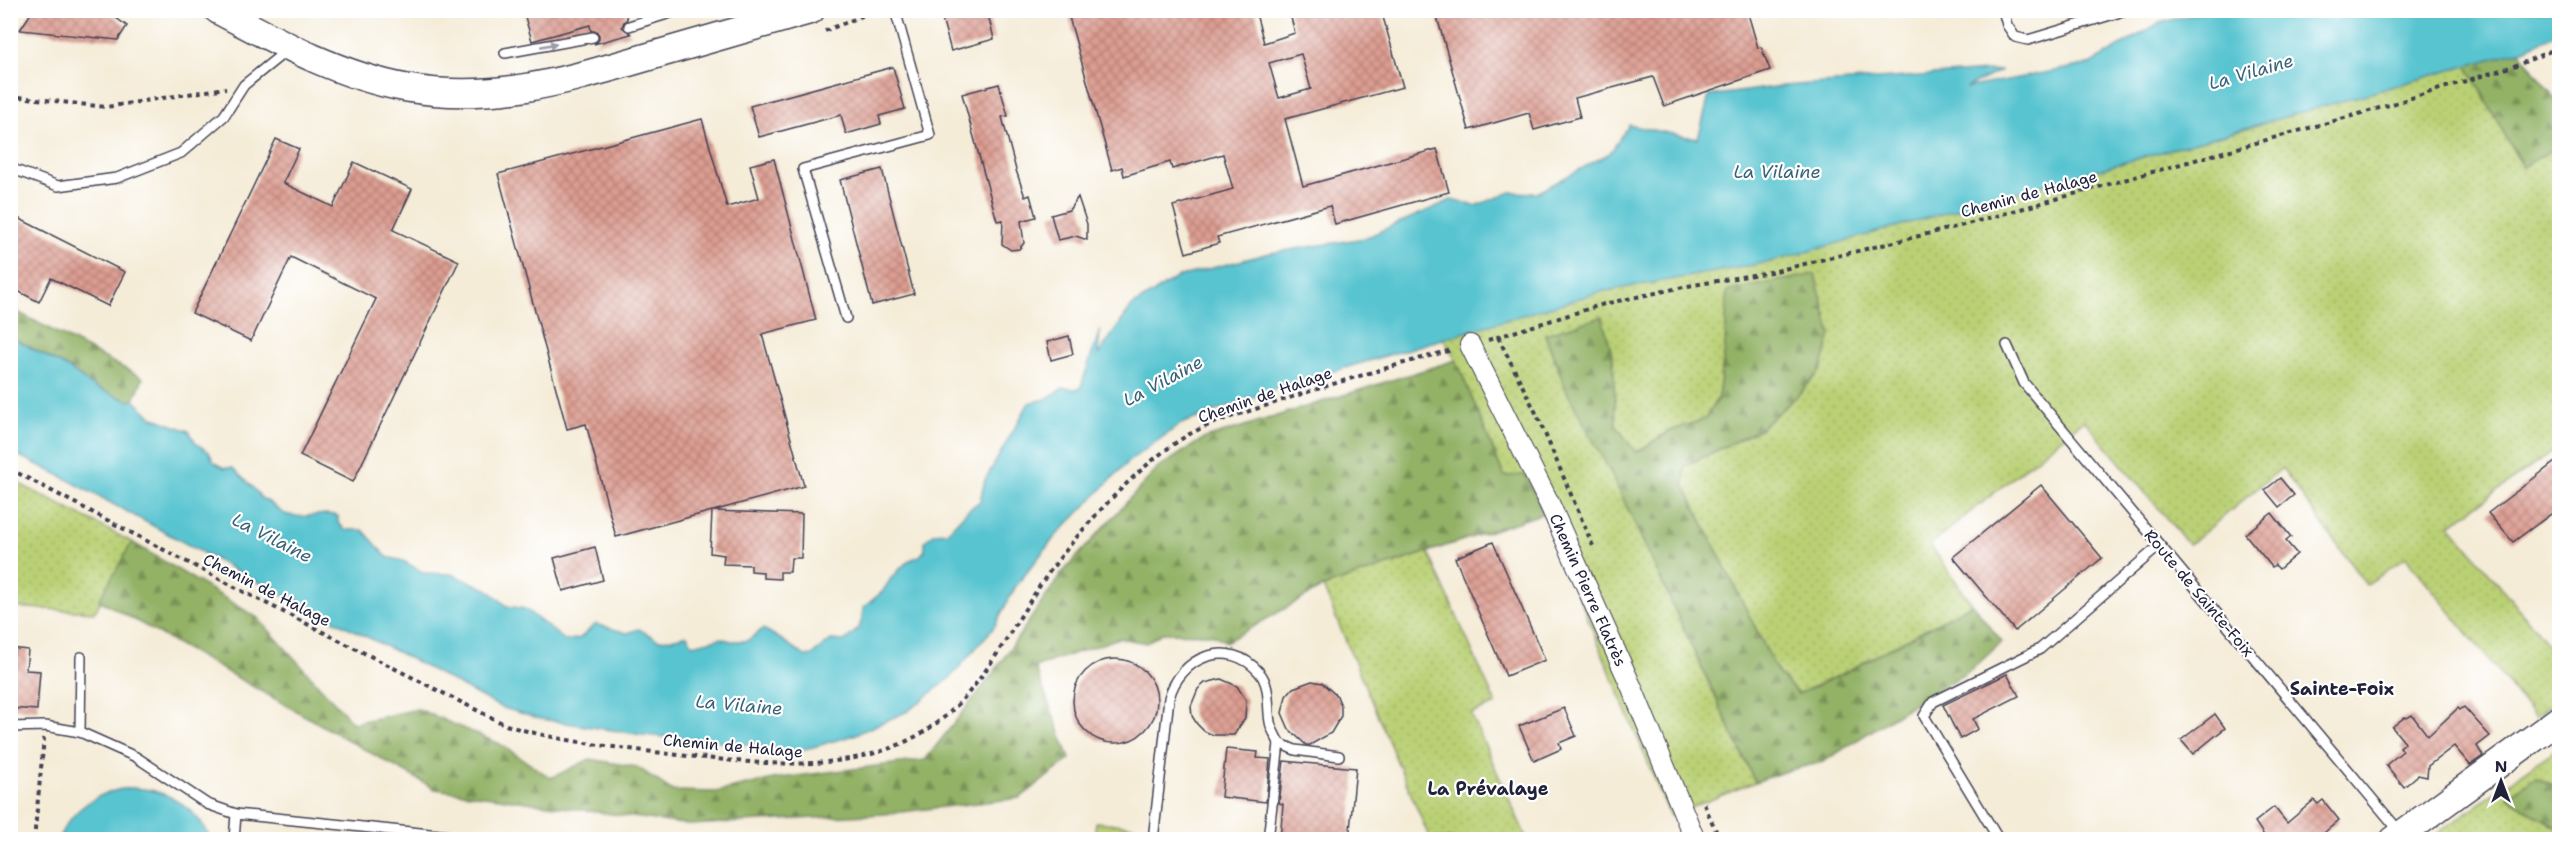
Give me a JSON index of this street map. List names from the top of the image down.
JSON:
{
  "streets": {
    "street": ["Chemin Pierre Flatrès", "Route de Sainte-Foix"],
    "path": ["Chemin de Halage"]
  },
  "crossings": [
    ["Chemin de Halage", "Chemin Pierre Flatrès"]
  ],
  "districts": ["Sainte-Foix", "La Prévalaye"],
  "water": ["La Vilaine"],
  "north": "top"
}
